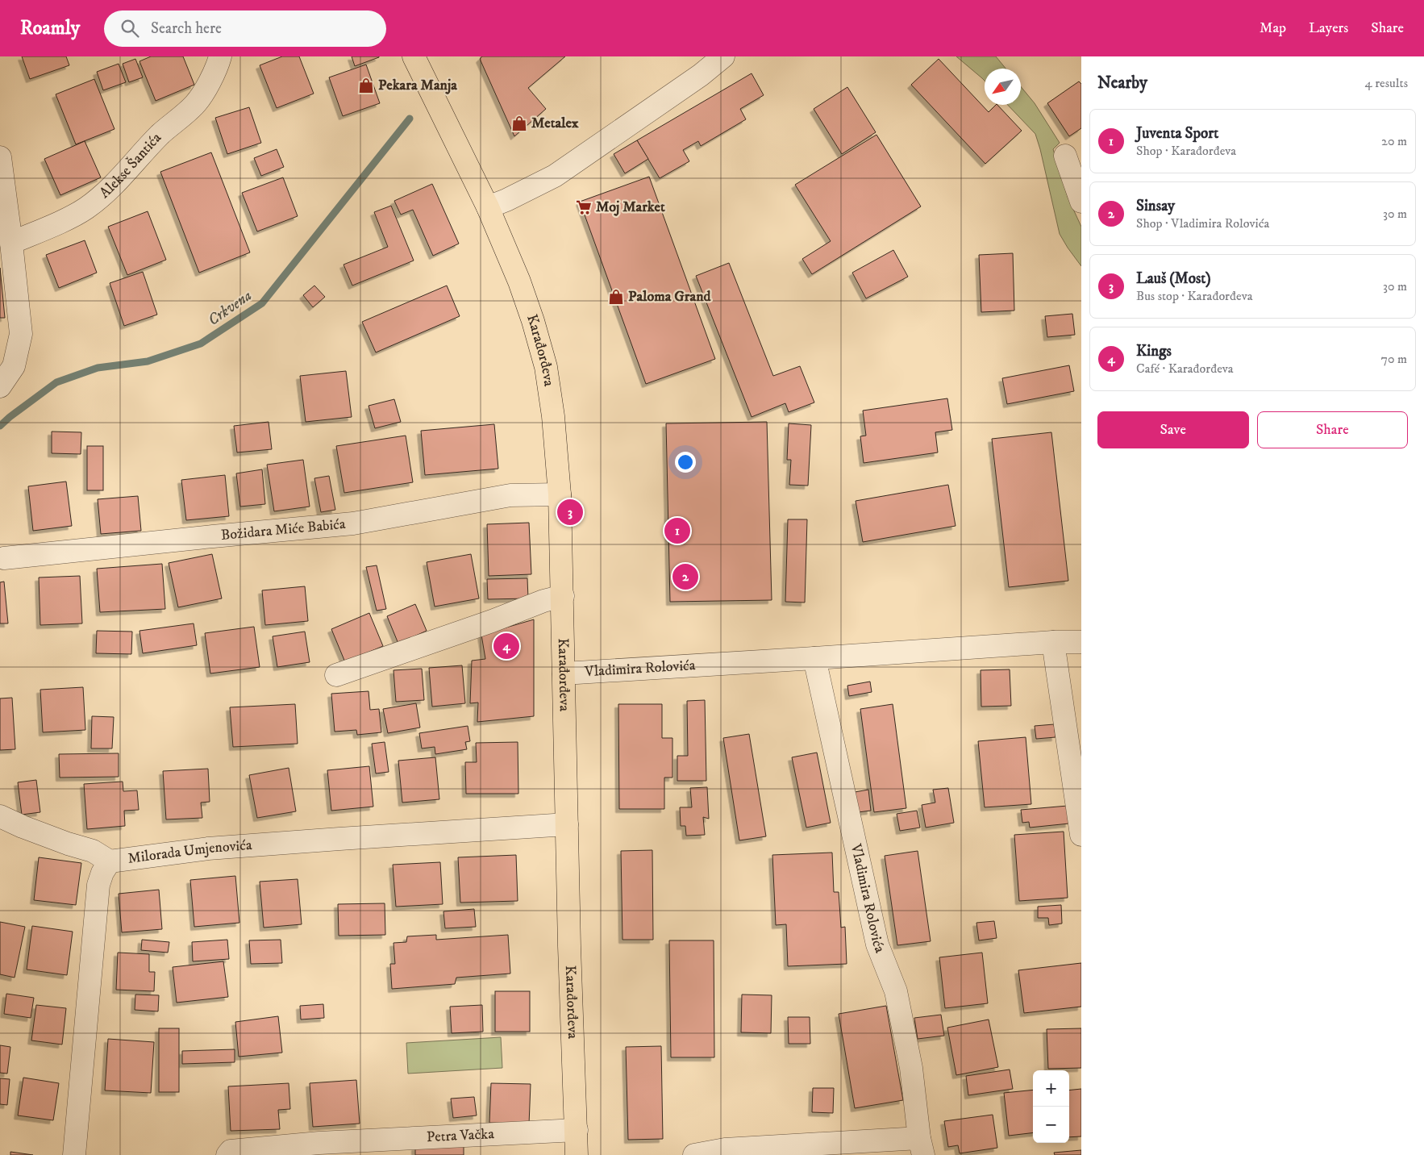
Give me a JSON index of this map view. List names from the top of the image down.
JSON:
{
  "streets": {
    "main road": ["Karađorđeva"],
    "street": [
      "Alekse Šantića",
      "Božidara Miće Babića",
      "Vladimira Rolovića",
      "Milorada Umjenovića",
      "Petra Vačka"
    ]
  },
  "crossings": [
    ["Karađorđeva", "Božidara Miće Babića"],
    ["Karađorđeva", "Vladimira Rolovića"],
    ["Karađorđeva", "Milorada Umjenovića"],
    ["Karađorđeva", "Petra Vačka"]
  ],
  "water": ["Crkvena"],
  "places": {
    "shop": ["Pekara Manja", "Metalex", "Paloma Grand"],
    "supermarket": ["Moj Market"]
  },
  "north": "bottom left",
  "page": {
    "header": "Roamly",
    "search": "Search here",
    "nav": ["Map", "Layers", "Share"],
    "heading": ["Nearby", "4 results"],
    "list": [
      {
        "mark": "1",
        "name": "Juventa Sport",
        "note": "Shop · Karađorđeva",
        "value": "20 m"
      },
      {
        "mark": "2",
        "name": "Sinsay",
        "note": "Shop · Vladimira Rolovića",
        "value": "30 m"
      },
      {
        "mark": "3",
        "name": "Lauš (Most)",
        "note": "Bus stop · Karađorđeva",
        "value": "30 m"
      },
      {
        "mark": "4",
        "name": "Kings",
        "note": "Café · Karađorđeva",
        "value": "70 m"
      }
    ],
    "buttons": ["Save", "Share"],
    "pins": [
      "3",
      "1",
      "2",
      "4"
    ],
    "map_buttons": ["+", "−"]
  }
}
